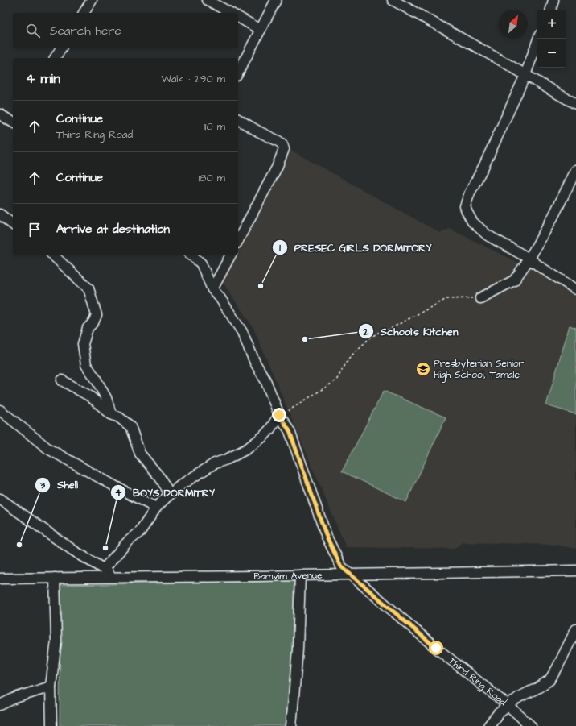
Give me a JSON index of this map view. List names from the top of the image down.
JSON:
{
  "streets": {
    "street": ["Bamvim Avenue", "Third Ring Road"]
  },
  "crossings": [
    ["Bamvim Avenue", "Third Ring Road"]
  ],
  "places": {
    "other": [
      "PRESEC GIRLS DORMITORY",
      "School's Kitchen",
      "Shell",
      "BOYS DORMITRY"
    ],
    "school or university": ["Presbyterian Senior High School, Tamale"]
  },
  "north": "top right",
  "page": {
    "map_buttons": ["+", "−"],
    "search": "Search here",
    "heading": ["4 min", "Walk · 290 m"],
    "list": [
      ["Continue", "Third Ring Road", "110 m"],
      ["Continue", "180 m"],
      "Arrive at destination"
    ]
  }
}
